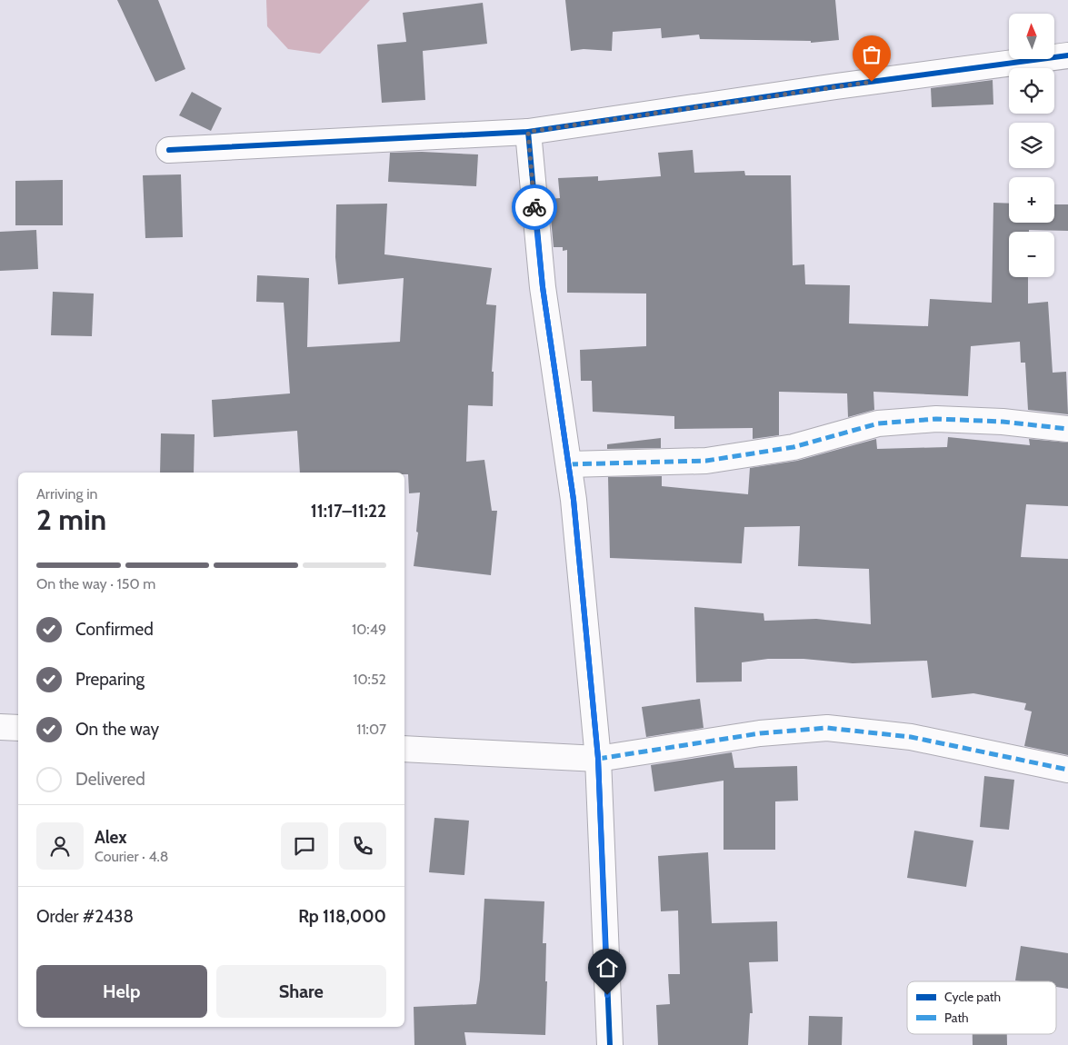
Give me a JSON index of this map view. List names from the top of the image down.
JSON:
{
  "legend": ["Cycle path", "Path"],
  "north": "top",
  "page": {
    "map_buttons": ["+", "−"],
    "heading": ["2 min", "Arriving in", "11:17–11:22"],
    "panel": [
      "Alex",
      "Courier · 4.8",
      "Order #2438",
      "Rp 118,000"
    ],
    "bar": "On the way · 150 m",
    "list": [
      ["Confirmed", "10:49"],
      ["Preparing", "10:52"],
      ["On the way", "11:07"],
      "Delivered"
    ],
    "buttons": ["Help", "Share"]
  }
}
